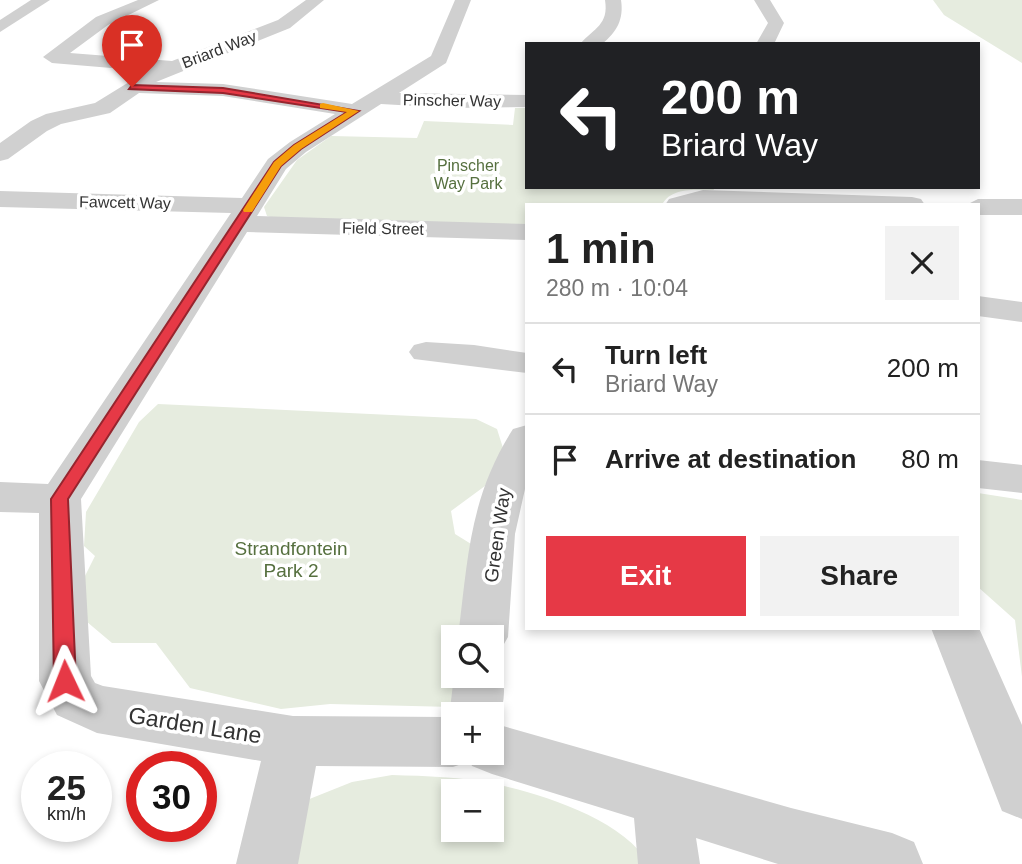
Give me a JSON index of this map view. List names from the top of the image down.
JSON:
{
  "streets": {
    "street": [
      "Briard Way",
      "Pinscher Way",
      "Fawcett Way",
      "Field Street",
      "Green Way",
      "Garden Lane"
    ]
  },
  "crossings": [
    ["Briard Way", "Pinscher Way"],
    ["Fawcett Way", "Field Street"]
  ],
  "parks": ["Pinscher Way Park", "Strandfontein Park 2"],
  "page": {
    "turn": ["200 m", "Briard Way"],
    "heading": ["1 min", "280 m · 10:04"],
    "list": [
      {
        "name": "Turn left",
        "note": "Briard Way",
        "value": "200 m"
      },
      {
        "name": "Arrive at destination",
        "value": "80 m"
      }
    ],
    "buttons": ["Exit", "Share"],
    "map_buttons": ["+", "−"],
    "speed": "25 km/h",
    "limit": "30"
  }
}
